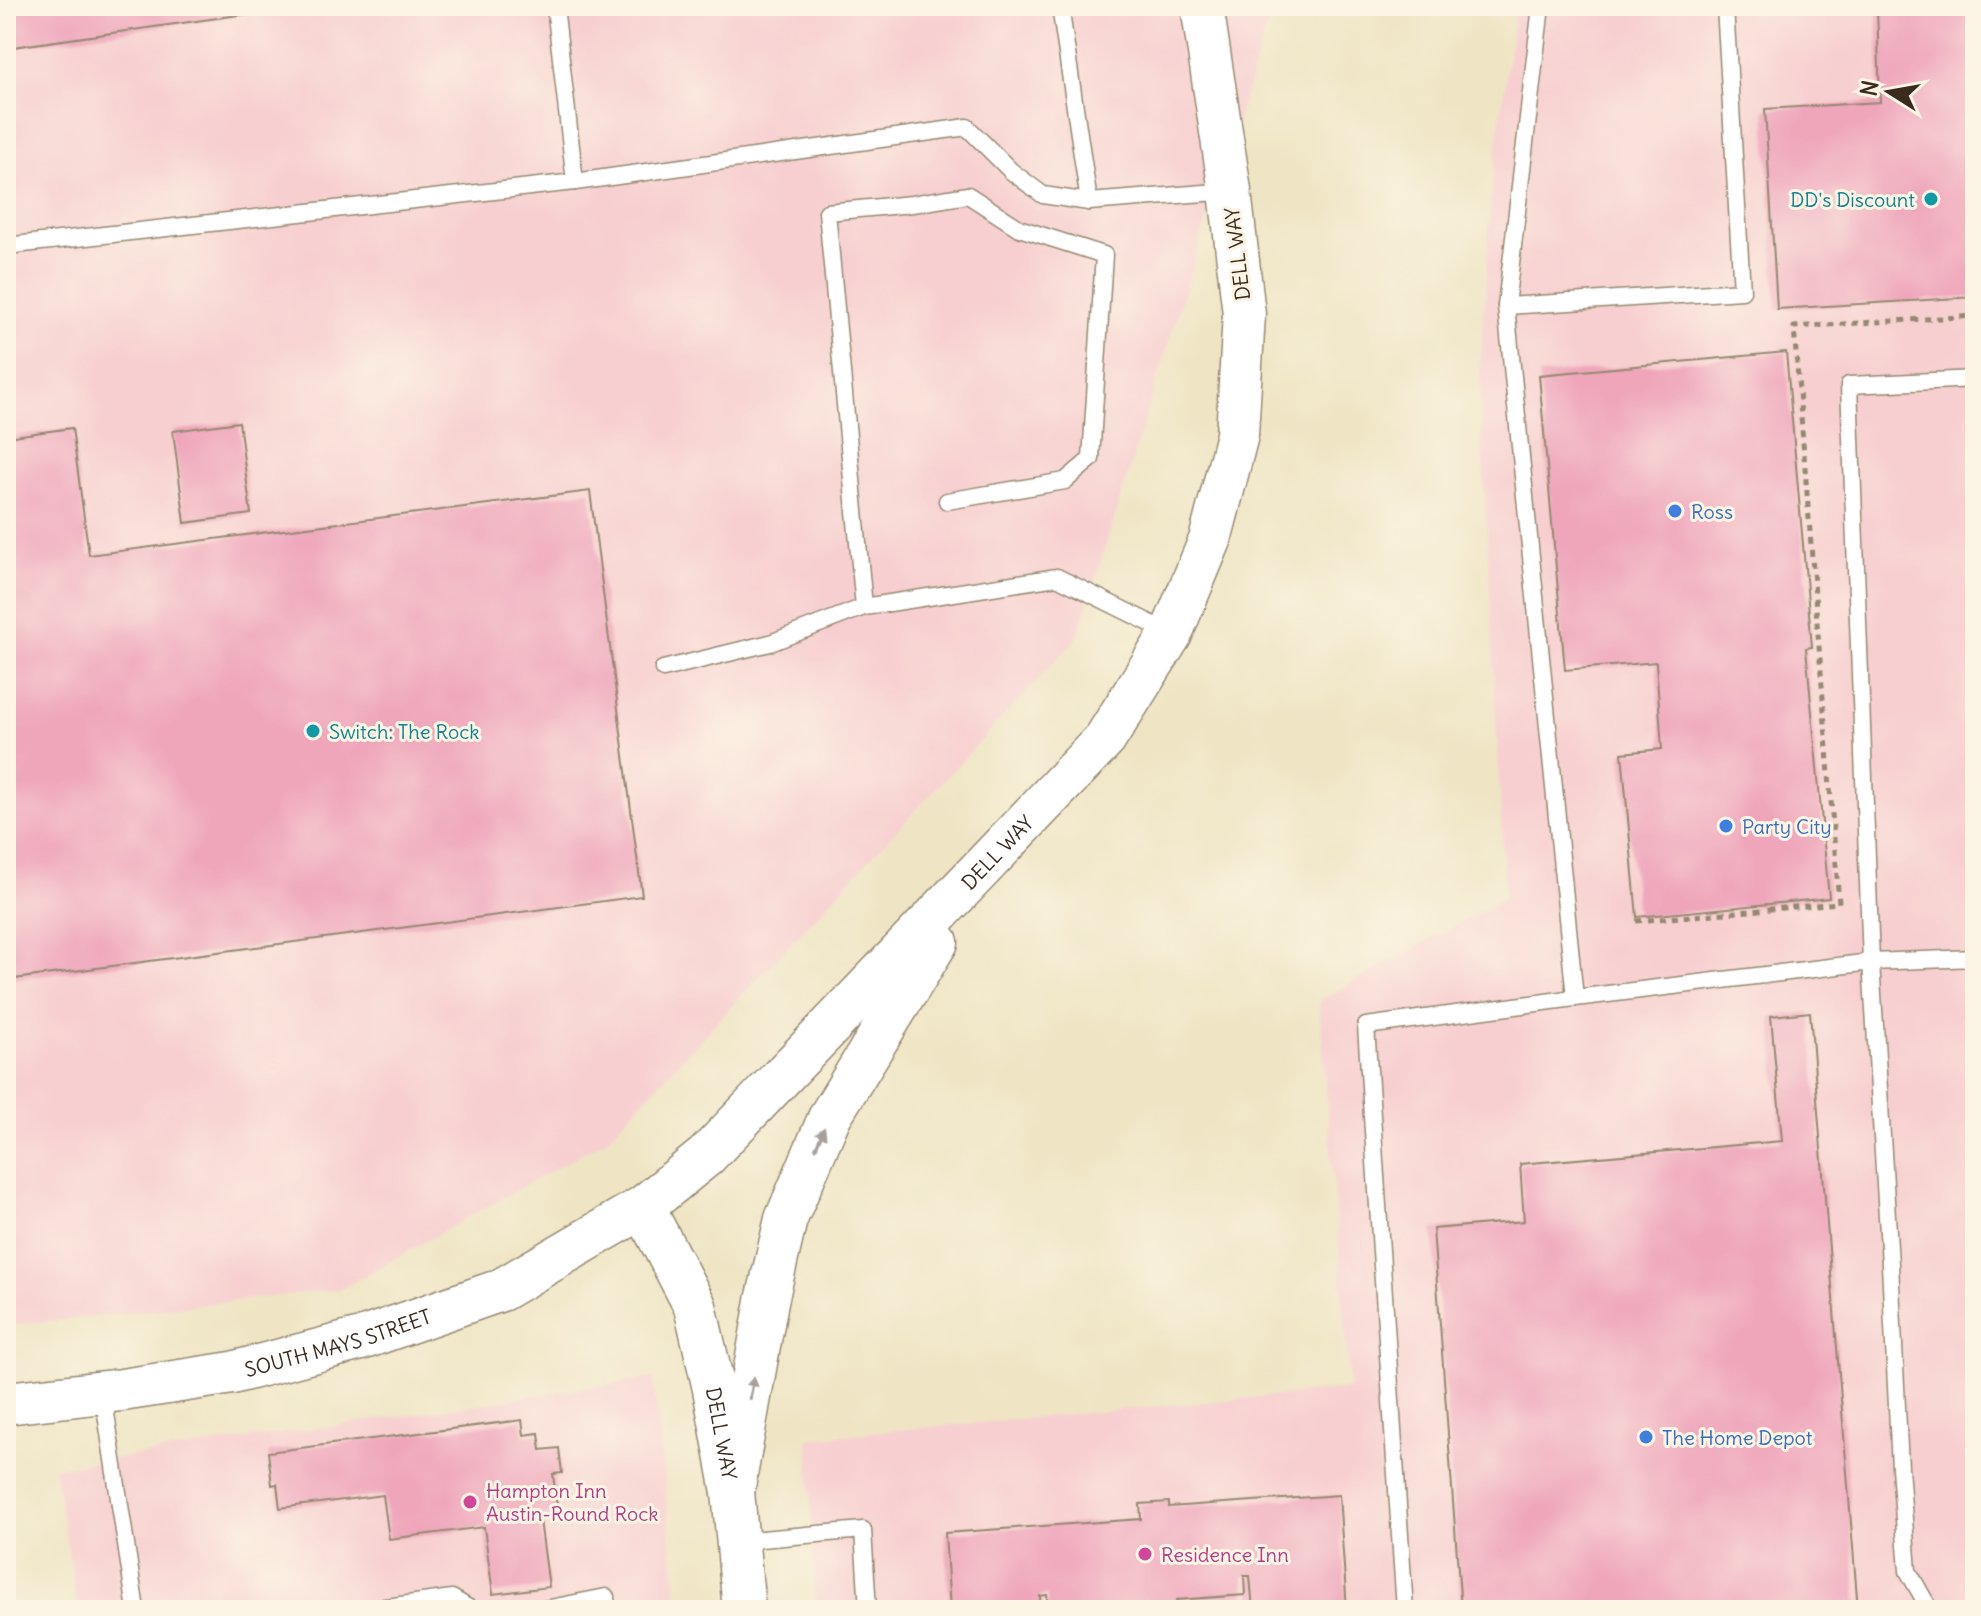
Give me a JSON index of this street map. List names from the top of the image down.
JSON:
{
  "streets": {
    "street": ["DELL WAY", "SOUTH MAYS STREET"]
  },
  "crossings": [
    ["DELL WAY", "SOUTH MAYS STREET"]
  ],
  "places": [
    "DD's Discount",
    "Ross",
    "Switch: The Rock",
    "Party City",
    "The Home Depot",
    "Hampton Inn Austin-Round Rock",
    "Residence Inn"
  ],
  "north": "left"
}
